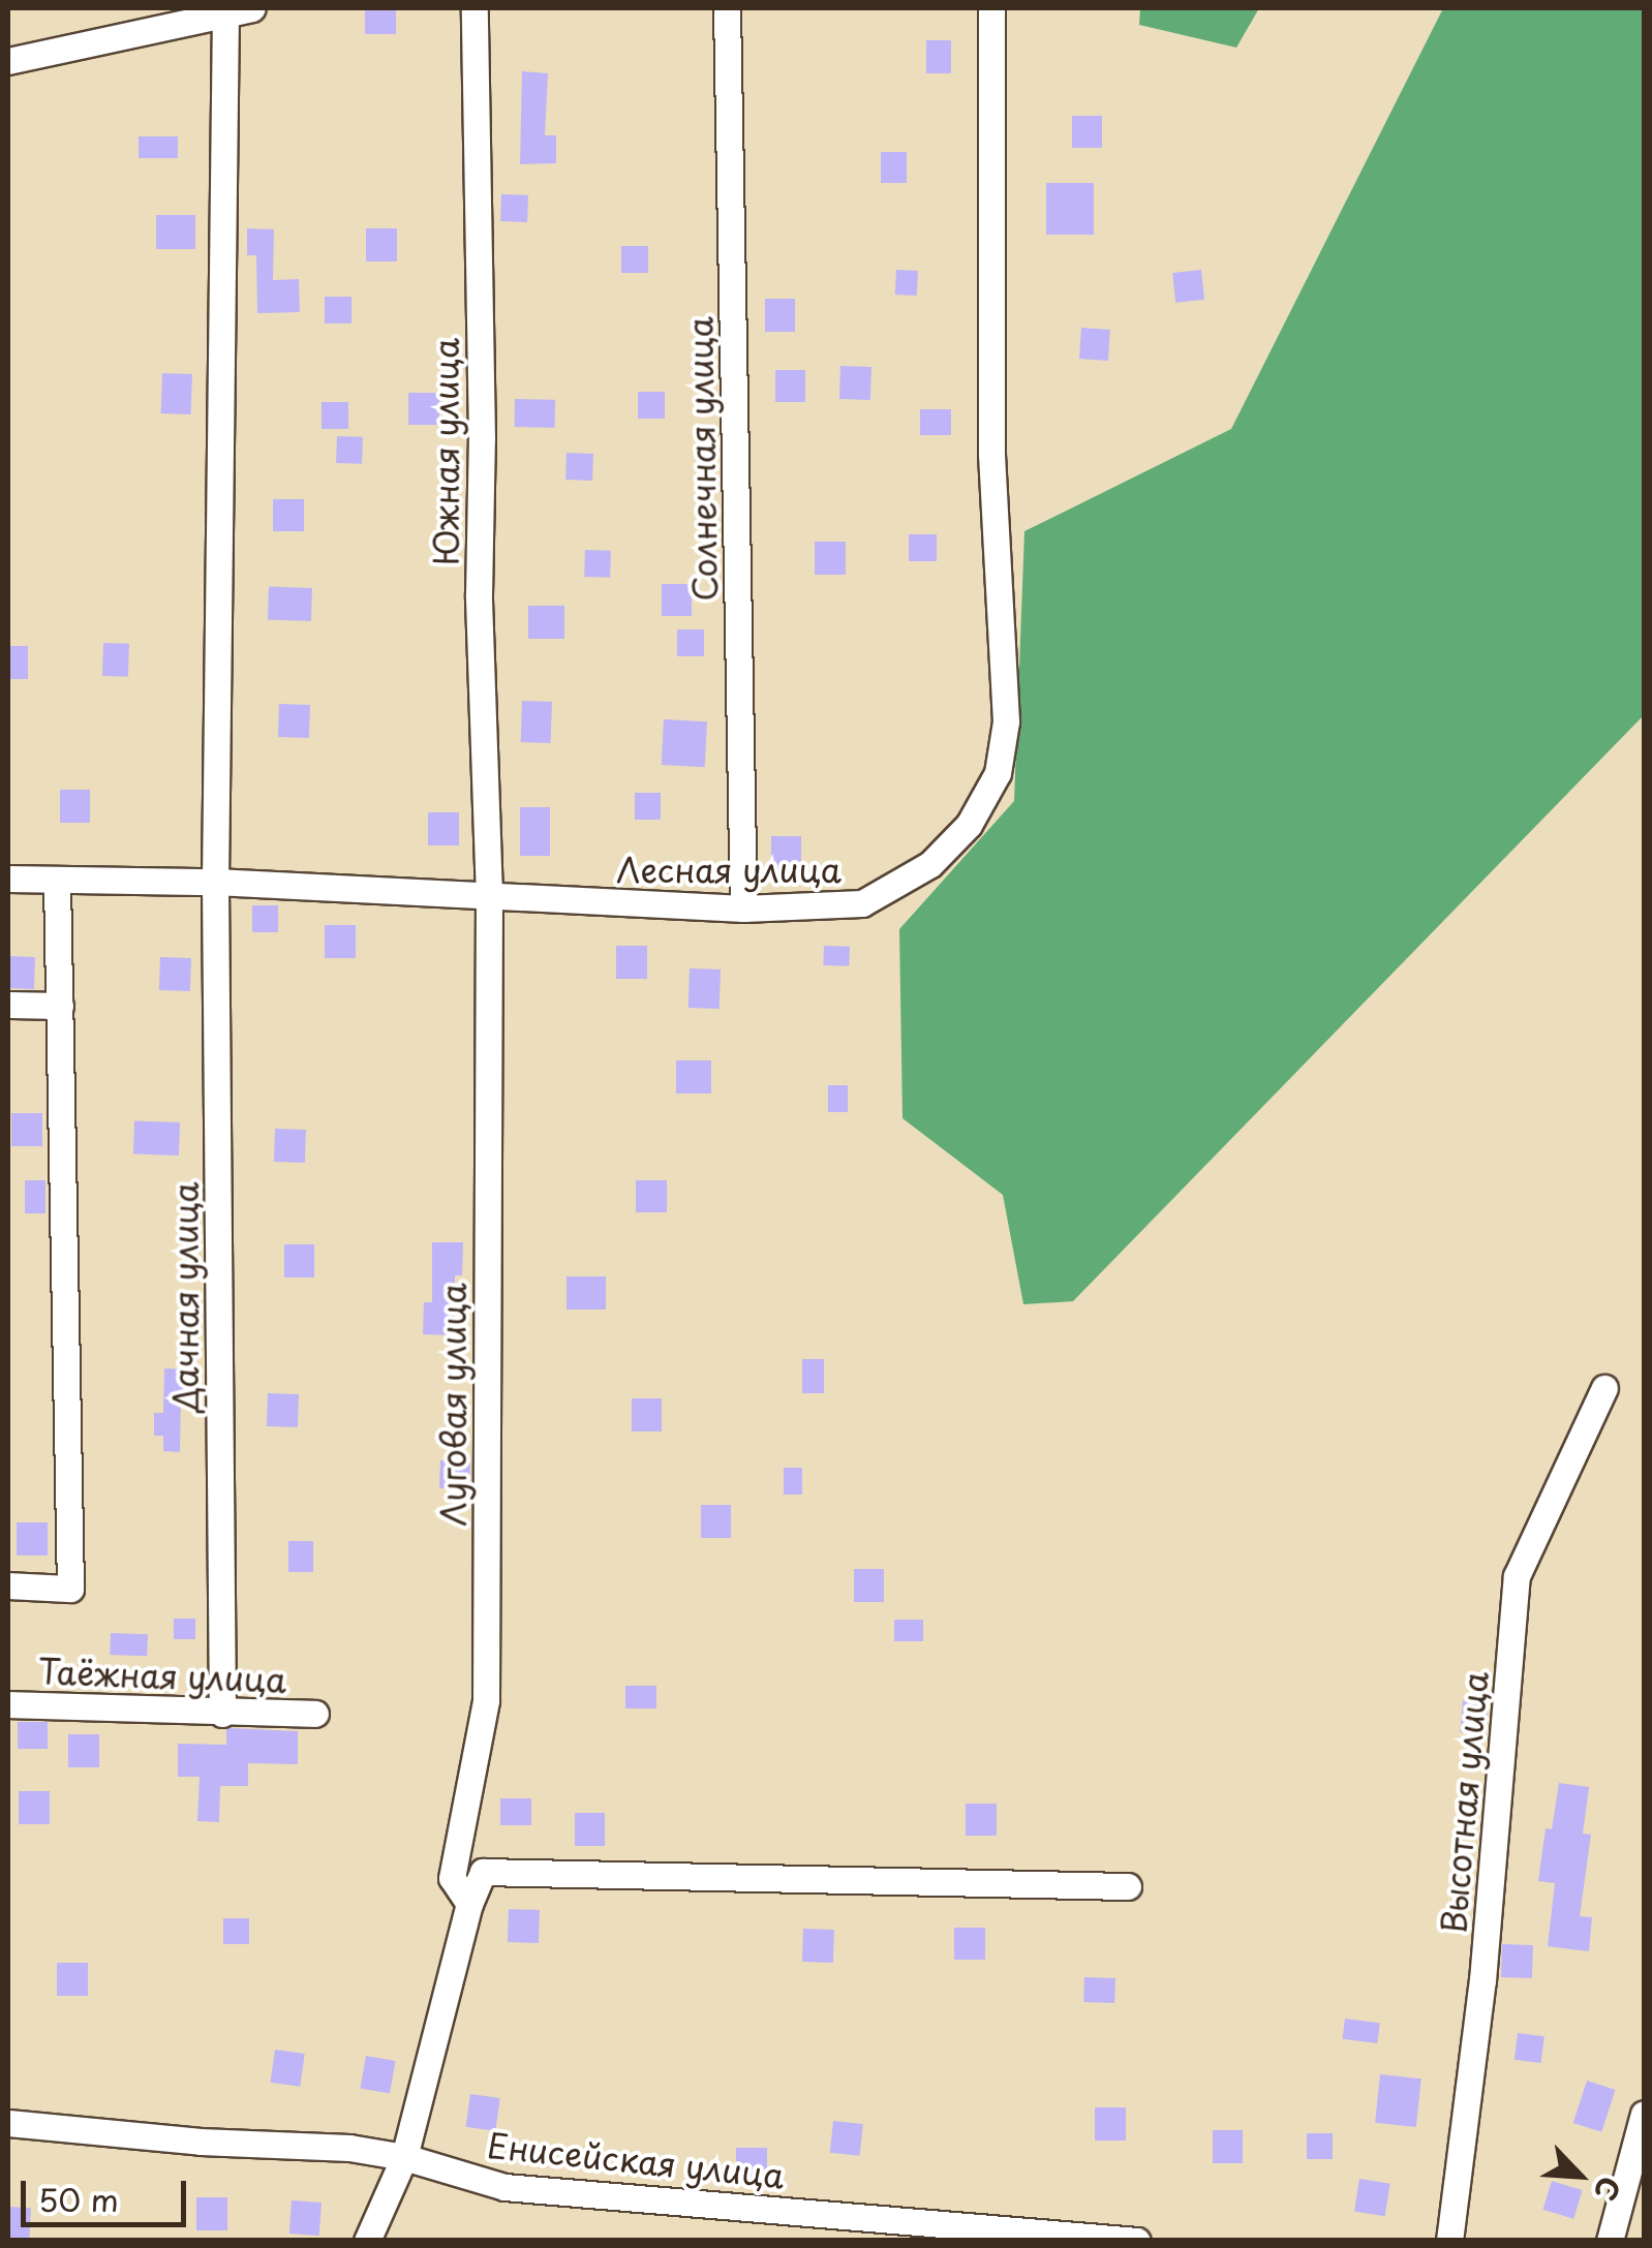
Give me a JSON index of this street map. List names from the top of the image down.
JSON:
{
  "streets": {
    "street": [
      "Южная улица",
      "Солнечная улица",
      "Лесная улица",
      "Дачная улица",
      "Луговая улица",
      "Таёжная улица",
      "Высотная улица",
      "Енисейская улица"
    ]
  },
  "crossings": [
    ["Южная улица", "Лесная улица"],
    ["Южная улица", "Луговая улица"],
    ["Солнечная улица", "Лесная улица"],
    ["Лесная улица", "Дачная улица"],
    ["Лесная улица", "Луговая улица"],
    ["Дачная улица", "Таёжная улица"]
  ],
  "scale_bar": "50 m",
  "north": "bottom right"
}
